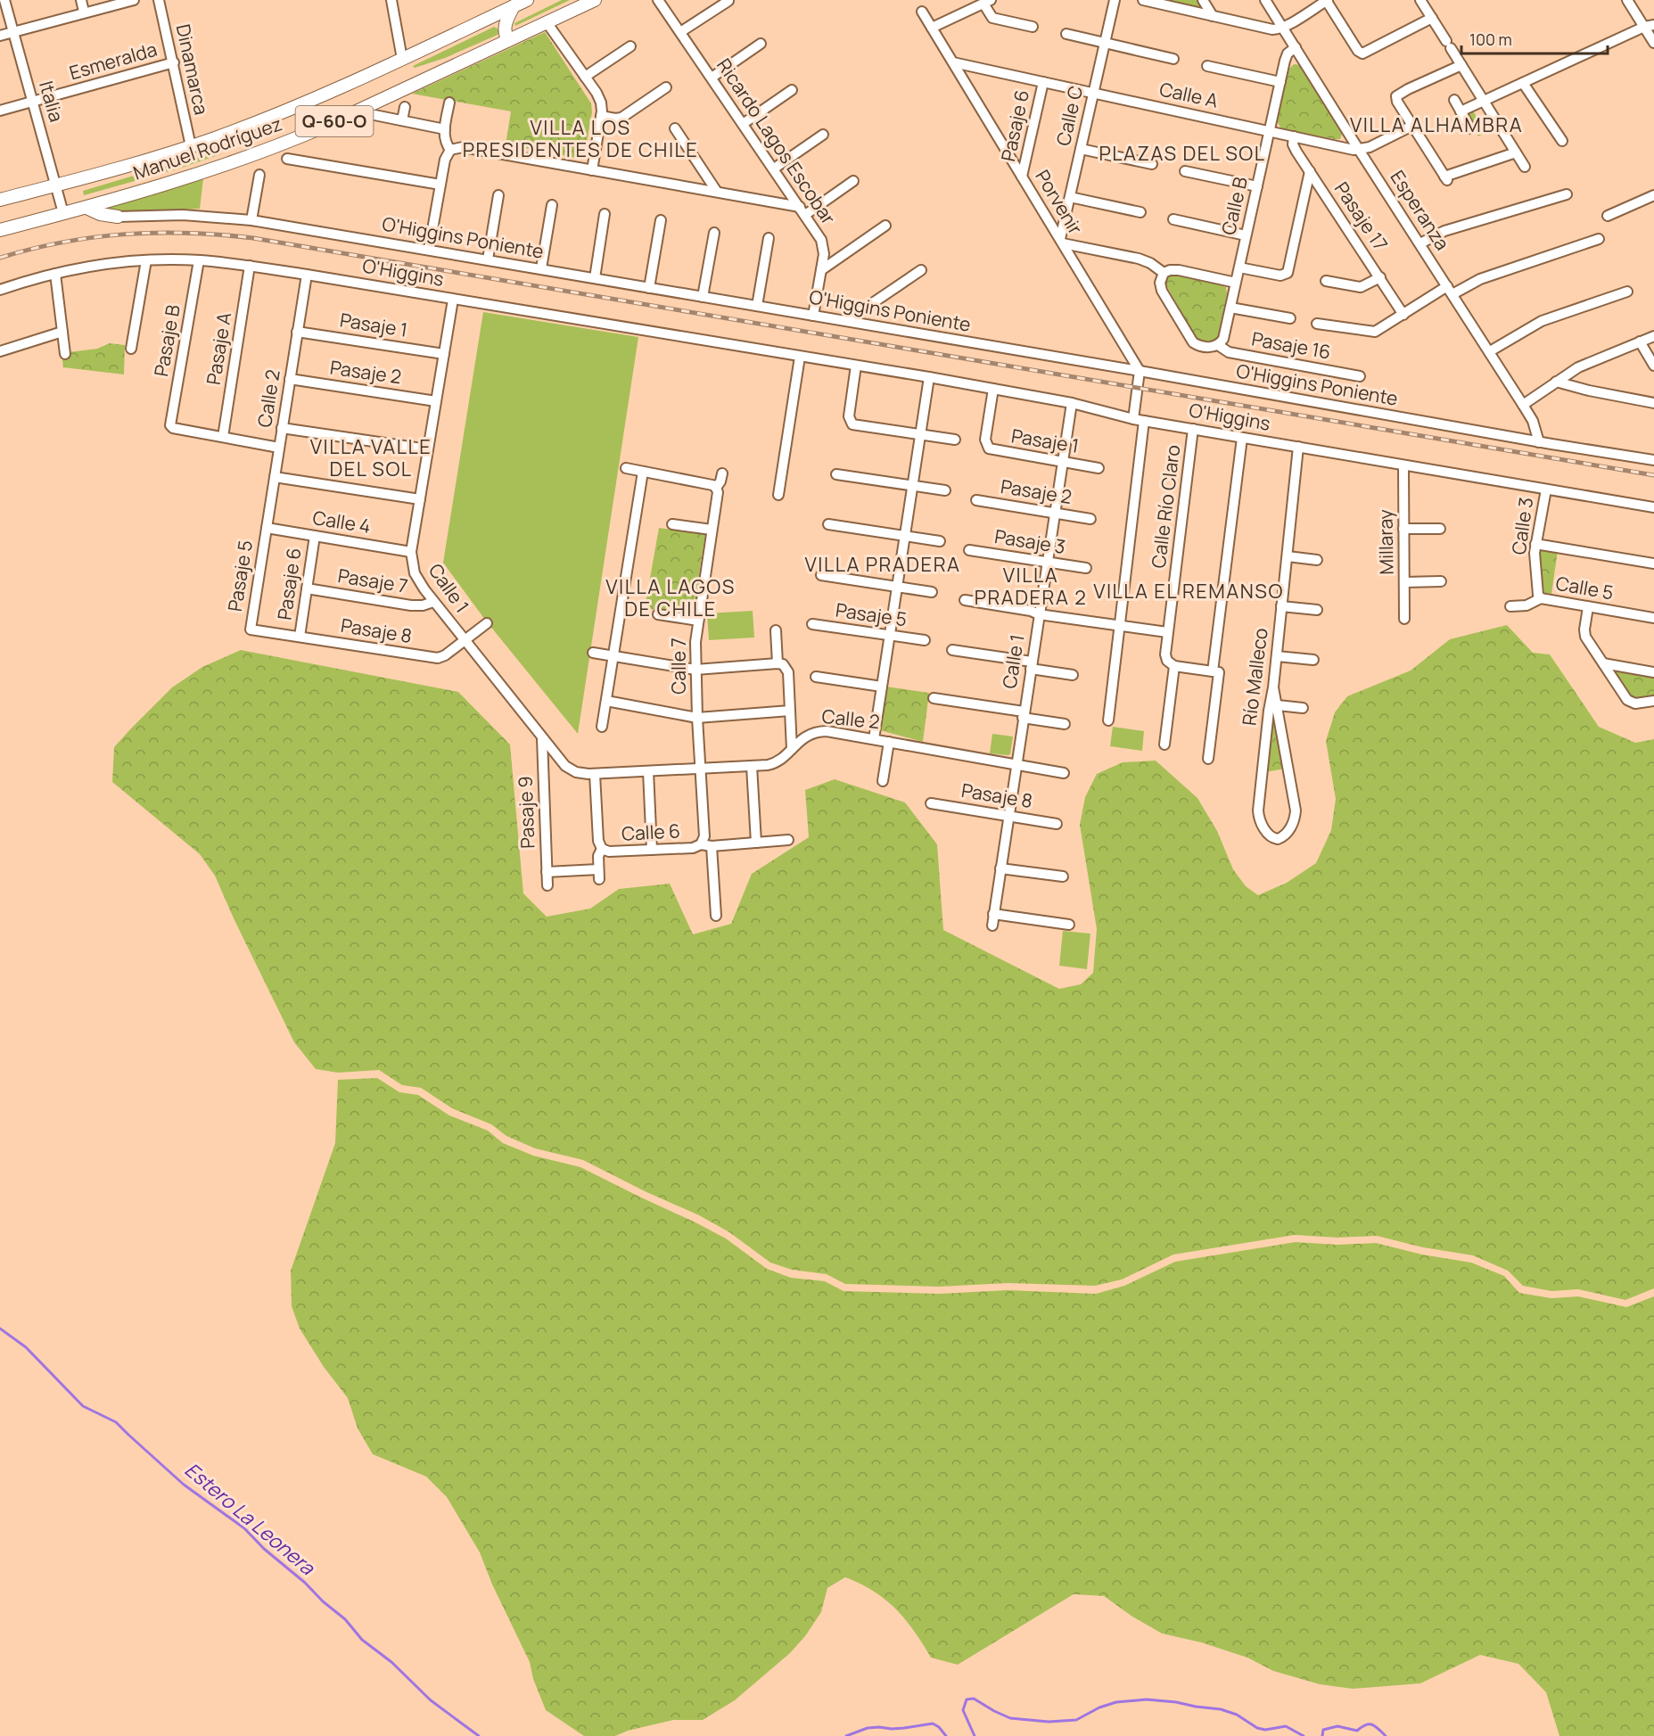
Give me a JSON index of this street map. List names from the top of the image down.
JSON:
{
  "streets": {
    "main road": ["Q-60-O", "Manuel Rodríguez"],
    "street": [
      "Esmeralda",
      "Dinamarca",
      "Calle A",
      "Italia",
      "Calle C",
      "Pasaje 6",
      "Ricardo Lagos Escobar",
      "Porvenir",
      "Calle B",
      "Esperanza",
      "Pasaje 17",
      "O'Higgins Poniente",
      "O'Higgins",
      "Pasaje 1",
      "Pasaje B",
      "Pasaje 16",
      "Pasaje A",
      "Pasaje 2",
      "Calle 2",
      "Calle Río Claro",
      "Calle 4",
      "Calle 3",
      "Pasaje 3",
      "Millaray",
      "Pasaje 5",
      "Pasaje 7",
      "Calle 1",
      "Calle 5",
      "Pasaje 8",
      "Calle 7",
      "Río Malleco",
      "Pasaje 9",
      "Calle 6"
    ]
  },
  "crossings": [
    ["Esmeralda", "Dinamarca"],
    ["Esmeralda", "Italia"],
    ["Dinamarca", "Manuel Rodríguez"],
    ["Calle A", "Calle C"],
    ["Calle A", "Pasaje 6"],
    ["Calle A", "Porvenir"],
    ["Calle A", "Calle B"],
    ["Calle A", "Esperanza"],
    ["Calle A", "Pasaje 17"],
    ["Italia", "Manuel Rodríguez"],
    ["Calle C", "Porvenir"],
    ["Pasaje 6", "Porvenir"],
    ["Pasaje 6", "Calle 4"],
    ["Pasaje 6", "Pasaje 7"],
    ["Pasaje 6", "Pasaje 8"],
    ["Ricardo Lagos Escobar", "O'Higgins Poniente"],
    ["Porvenir", "O'Higgins Poniente"],
    ["Calle B", "Esperanza"],
    ["Calle B", "Pasaje 16"],
    ["Esperanza", "O'Higgins Poniente"],
    ["O'Higgins", "Pasaje 1"],
    ["O'Higgins", "Pasaje B"],
    ["O'Higgins", "Pasaje A"],
    ["O'Higgins", "Calle 2"],
    ["O'Higgins", "Calle Río Claro"],
    ["O'Higgins", "Calle 3"],
    ["O'Higgins", "Millaray"],
    ["O'Higgins", "Calle 1"],
    ["O'Higgins", "Río Malleco"],
    ["Pasaje 1", "Calle 2"],
    ["Pasaje 1", "Calle 1"],
    ["Pasaje B", "Pasaje A"],
    ["Pasaje 2", "Calle 2"],
    ["Pasaje 2", "Calle 1"],
    ["Calle 2", "Calle 4"],
    ["Calle 2", "Pasaje 5"],
    ["Calle 2", "Calle 1"],
    ["Calle 2", "Calle 7"],
    ["Calle 4", "Pasaje 5"],
    ["Calle 4", "Calle 1"],
    ["Calle 3", "Calle 5"],
    ["Pasaje 3", "Calle 1"],
    ["Pasaje 5", "Pasaje 8"],
    ["Pasaje 7", "Calle 1"],
    ["Calle 1", "Pasaje 8"],
    ["Calle 1", "Pasaje 9"],
    ["Calle 7", "Calle 6"]
  ],
  "districts": [
    "VILLA ALHAMBRA",
    "VILLA LOS PRESIDENTES DE CHILE",
    "PLAZAS DEL SOL",
    "VILLA VALLE DEL SOL",
    "VILLA PRADERA",
    "VILLA PRADERA 2",
    "VILLA LAGOS DE CHILE",
    "VILLA EL REMANSO"
  ],
  "water": ["Estero La Leonera"],
  "scale_bar": "100 m"
}
